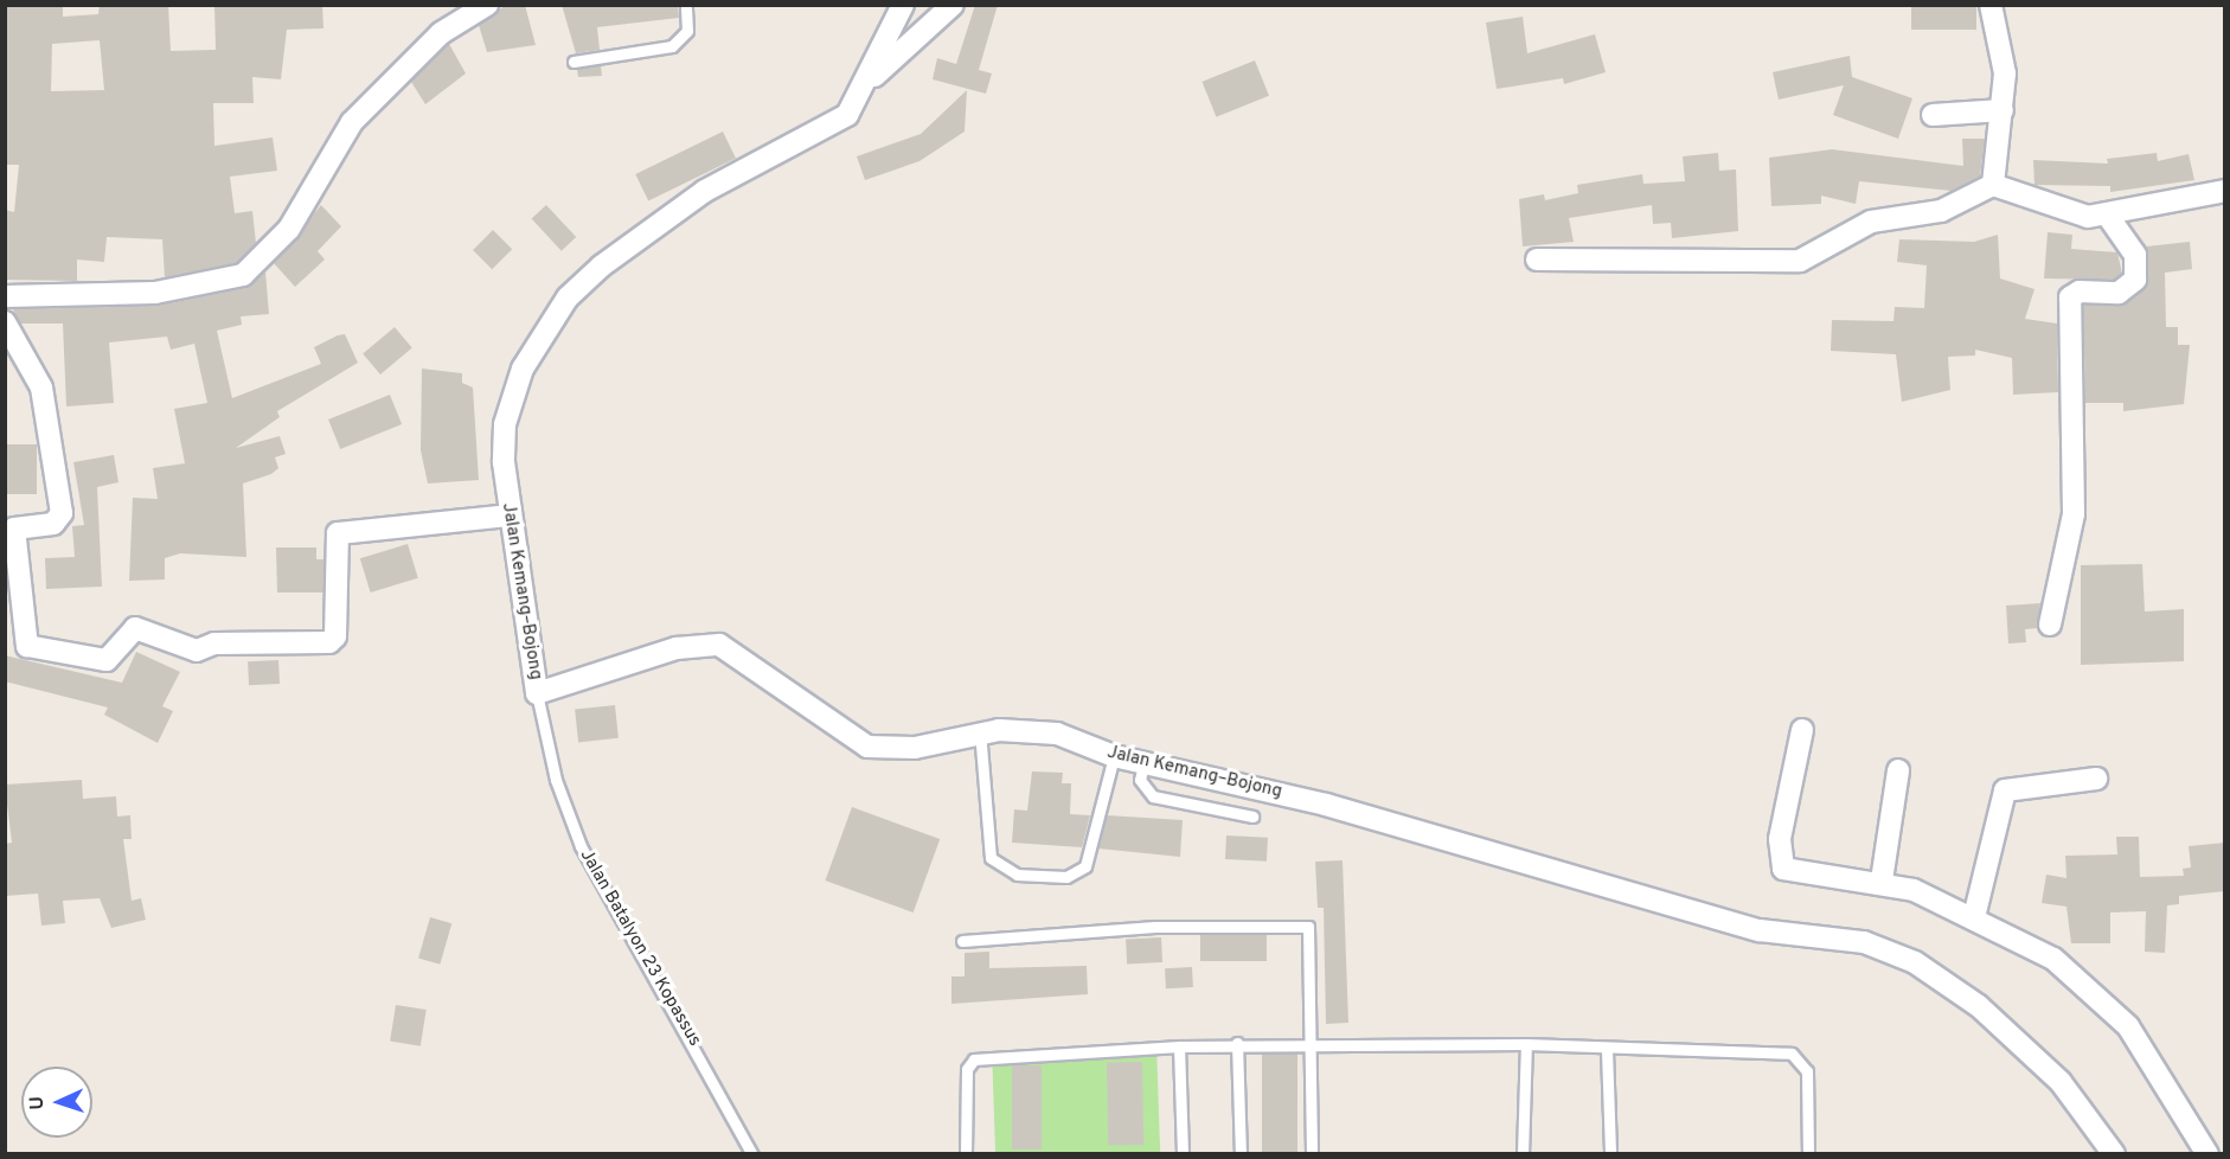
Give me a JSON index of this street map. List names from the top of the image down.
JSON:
{
  "streets": {
    "street": ["Jalan Kemang–Bojong"],
    "lane": ["Jalan Batalyon 23 Kopassus"]
  },
  "crossings": [
    ["Jalan Kemang–Bojong", "Jalan Batalyon 23 Kopassus"]
  ],
  "north": "left"
}
